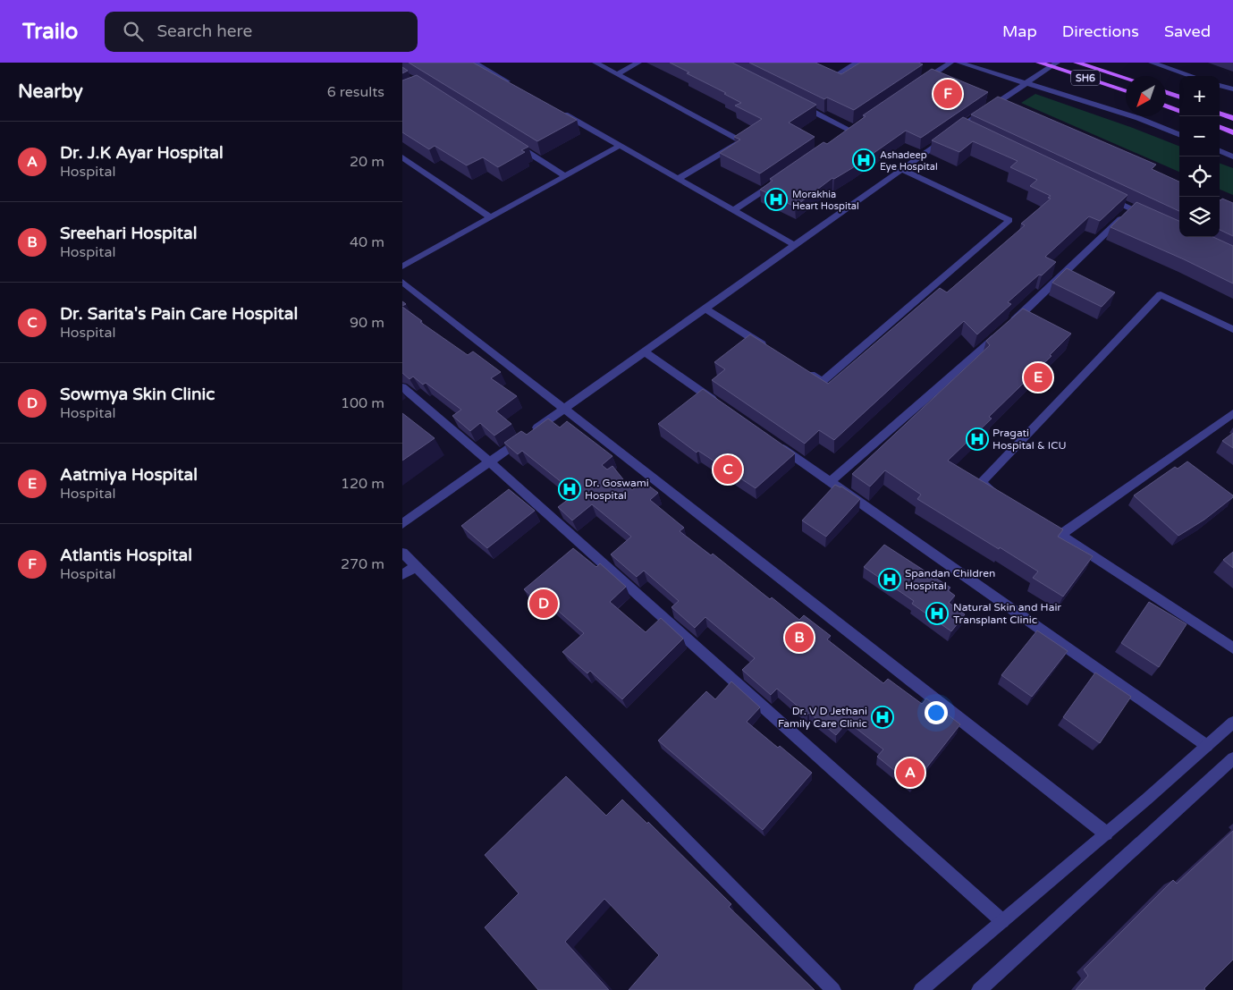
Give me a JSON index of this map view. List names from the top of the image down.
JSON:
{
  "streets": {
    "main road": ["SH6"]
  },
  "places": {
    "hospital": [
      "Ashadeep Eye Hospital",
      "Morakhia Heart Hospital",
      "Pragati Hospital & ICU",
      "Dr. Goswami Hospital",
      "Spandan Children Hospital",
      "Natural Skin and Hair Transplant Clinic",
      "Dr. V D Jethani Family Care Clinic"
    ]
  },
  "north": "bottom left",
  "page": {
    "header": "Trailo",
    "search": "Search here",
    "nav": ["Map", "Directions", "Saved"],
    "heading": ["Nearby", "6 results"],
    "map_buttons": ["+", "−"],
    "pins": [
      "F",
      "E",
      "C",
      "D",
      "B",
      "A"
    ],
    "list": [
      {
        "mark": "A",
        "name": "Dr. J.K Ayar Hospital",
        "note": "Hospital",
        "value": "20 m"
      },
      {
        "mark": "B",
        "name": "Sreehari Hospital",
        "note": "Hospital",
        "value": "40 m"
      },
      {
        "mark": "C",
        "name": "Dr. Sarita's Pain Care Hospital",
        "note": "Hospital",
        "value": "90 m"
      },
      {
        "mark": "D",
        "name": "Sowmya Skin Clinic",
        "note": "Hospital",
        "value": "100 m"
      },
      {
        "mark": "E",
        "name": "Aatmiya Hospital",
        "note": "Hospital",
        "value": "120 m"
      },
      {
        "mark": "F",
        "name": "Atlantis Hospital",
        "note": "Hospital",
        "value": "270 m"
      }
    ]
  }
}
